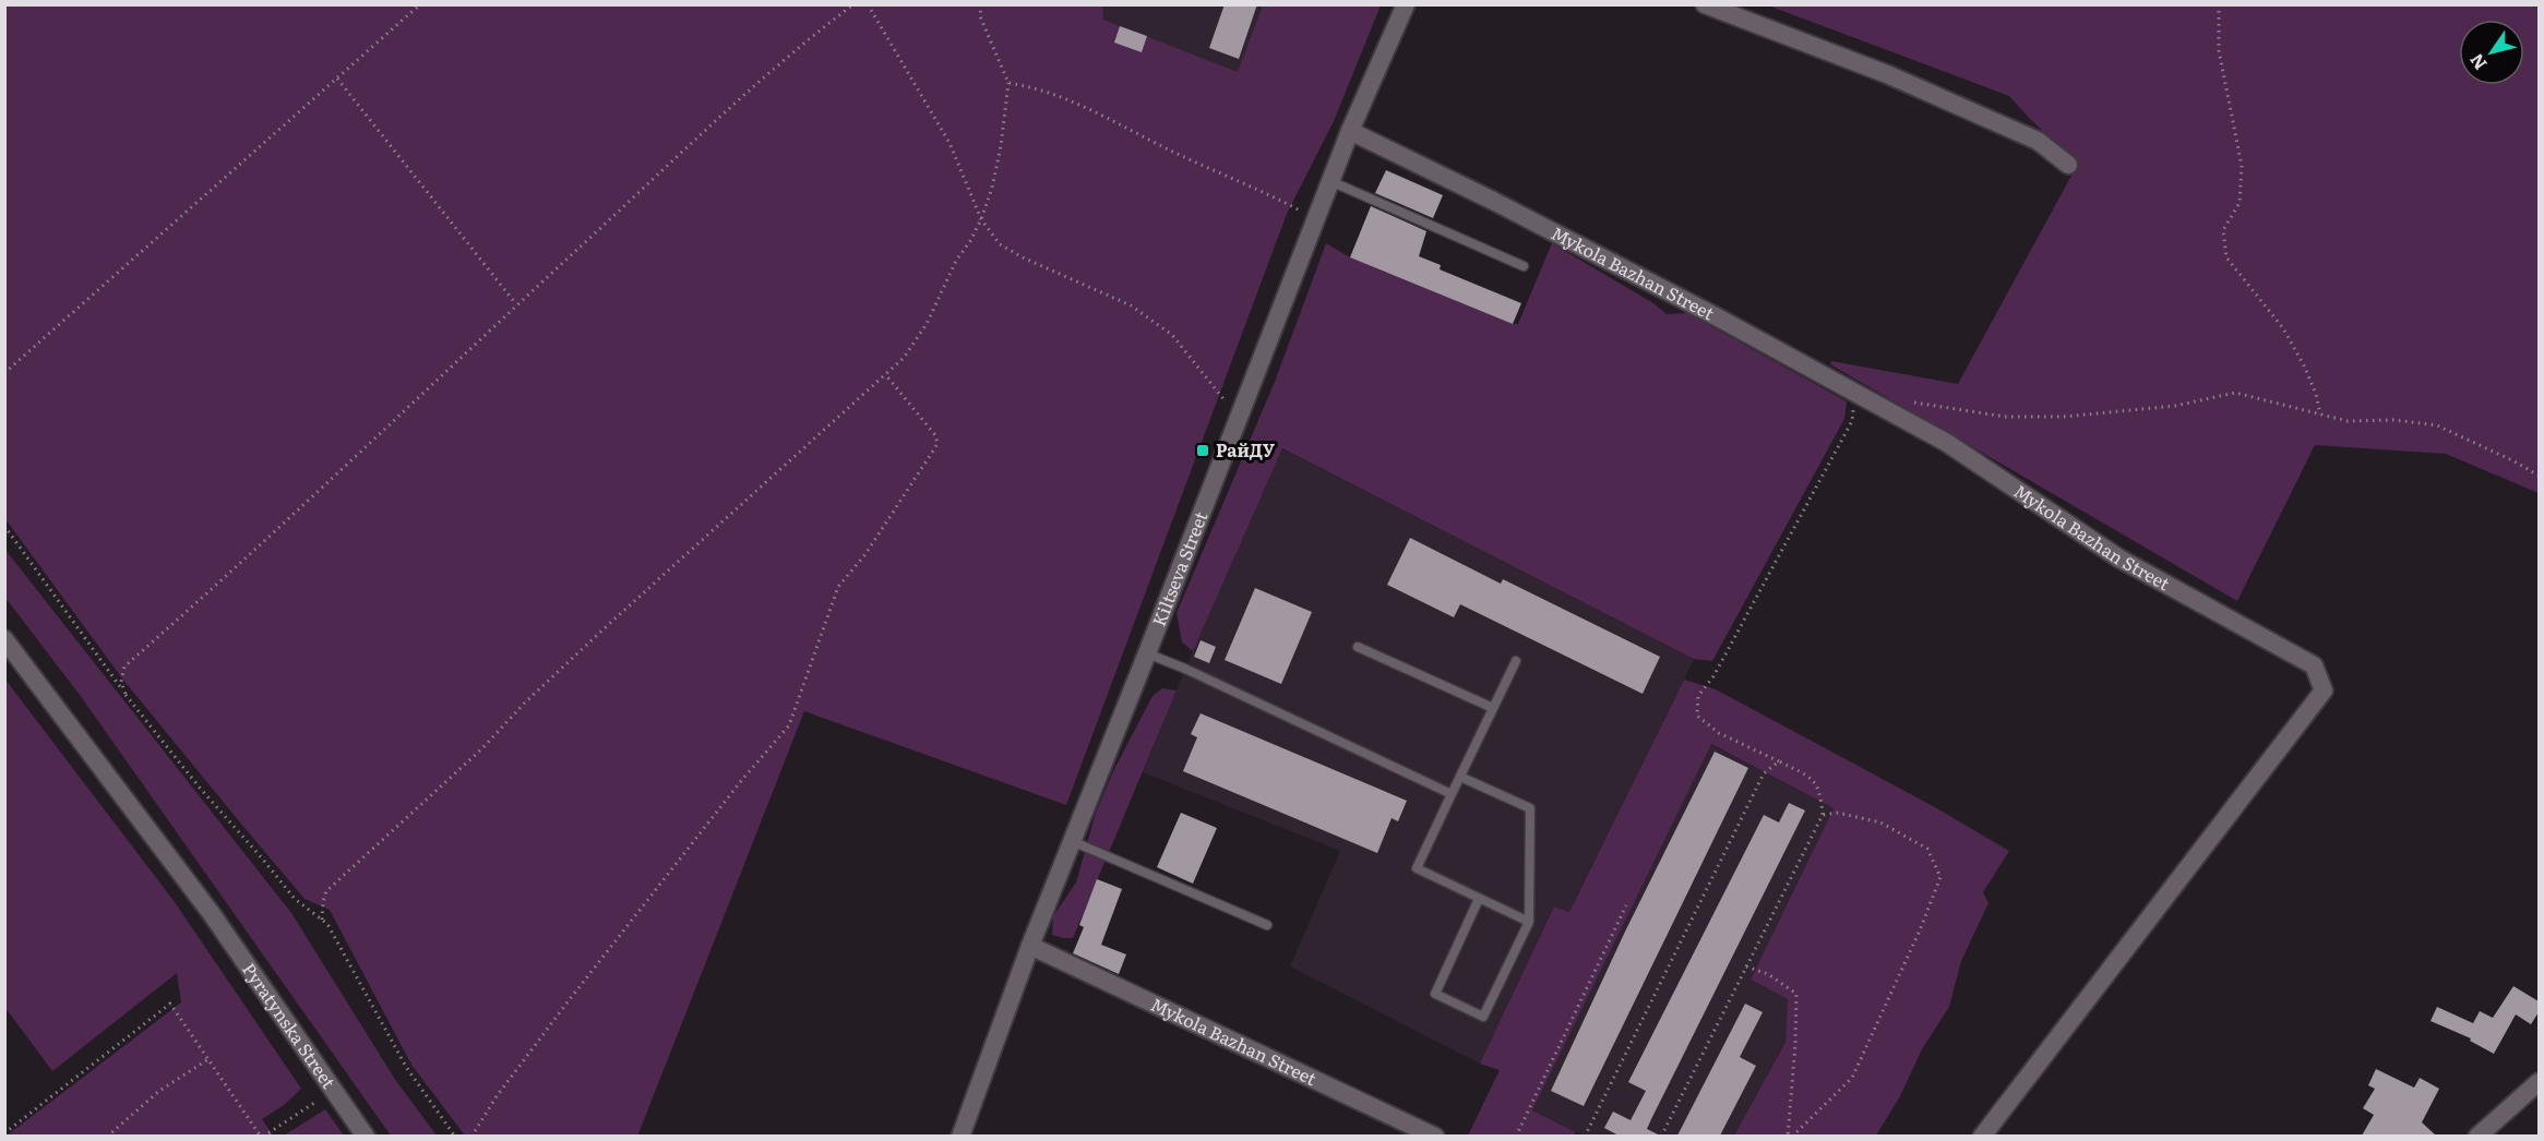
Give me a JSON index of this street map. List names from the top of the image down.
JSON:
{
  "streets": {
    "street": ["Mykola Bazhan Street", "Kiltseva Street", "Pyratynska Street"]
  },
  "crossings": [
    ["Mykola Bazhan Street", "Kiltseva Street"]
  ],
  "places": {
    "transit": ["РайДУ"]
  },
  "north": "bottom left"
}
